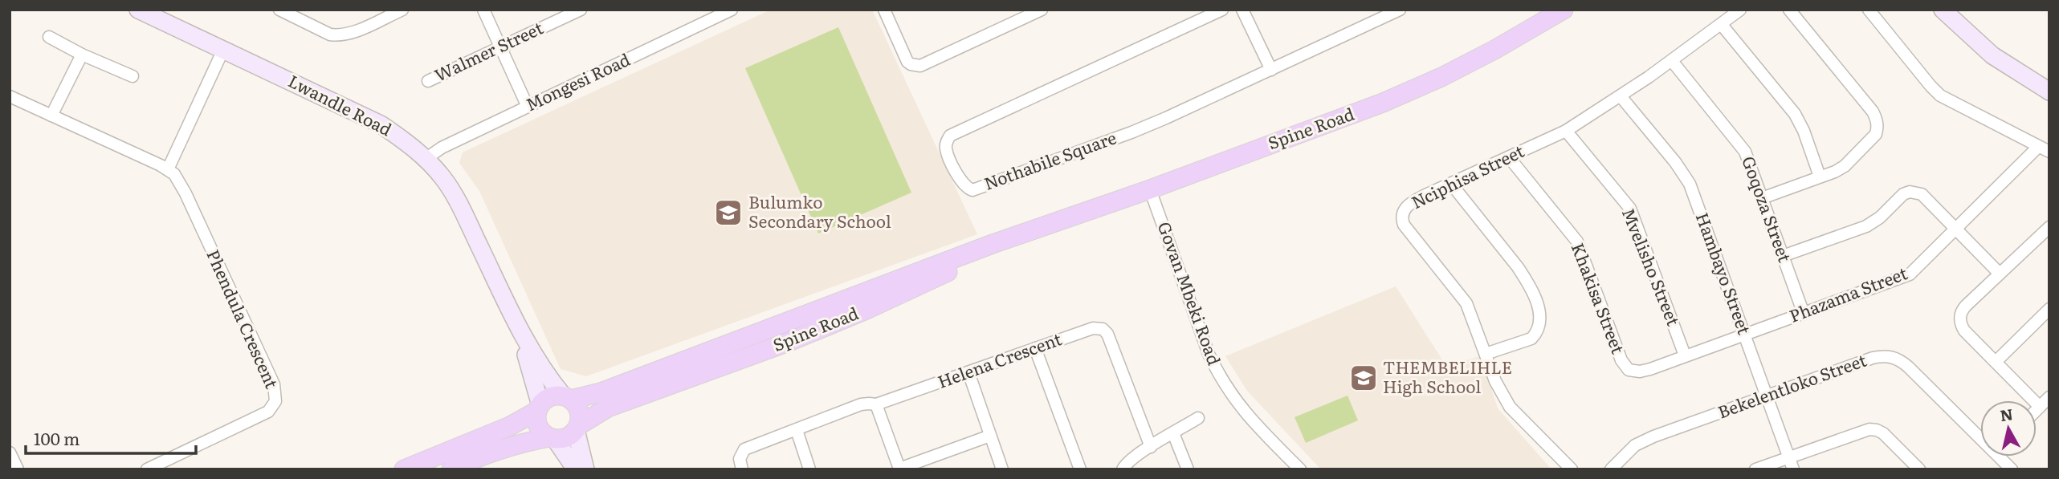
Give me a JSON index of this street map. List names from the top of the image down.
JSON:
{
  "streets": {
    "main road": ["Spine Road"],
    "street": [
      "Walmer Street",
      "Mongesi Road",
      "Lwandle Road",
      "Nothabile Square",
      "Nciphisa Street",
      "Goqoza Street",
      "Mvelisho Street",
      "Hambayo Street",
      "Govan Mbeki Road",
      "Phazama Street",
      "Khakisa Street",
      "Phendula Crescent",
      "Helena Crescent",
      "Bekelentloko Street"
    ]
  },
  "crossings": [
    ["Mongesi Road", "Lwandle Road"],
    ["Lwandle Road", "Spine Road"],
    ["Spine Road", "Govan Mbeki Road"],
    ["Nciphisa Street", "Goqoza Street"],
    ["Nciphisa Street", "Mvelisho Street"],
    ["Nciphisa Street", "Hambayo Street"],
    ["Nciphisa Street", "Khakisa Street"],
    ["Goqoza Street", "Phazama Street"],
    ["Mvelisho Street", "Khakisa Street"],
    ["Hambayo Street", "Phazama Street"],
    ["Hambayo Street", "Khakisa Street"],
    ["Hambayo Street", "Bekelentloko Street"],
    ["Phazama Street", "Khakisa Street"]
  ],
  "places": {
    "school or university": ["Bulumko Secondary School", "THEMBELIHLE High School"]
  },
  "scale_bar": "100 m",
  "north": "top"
}
